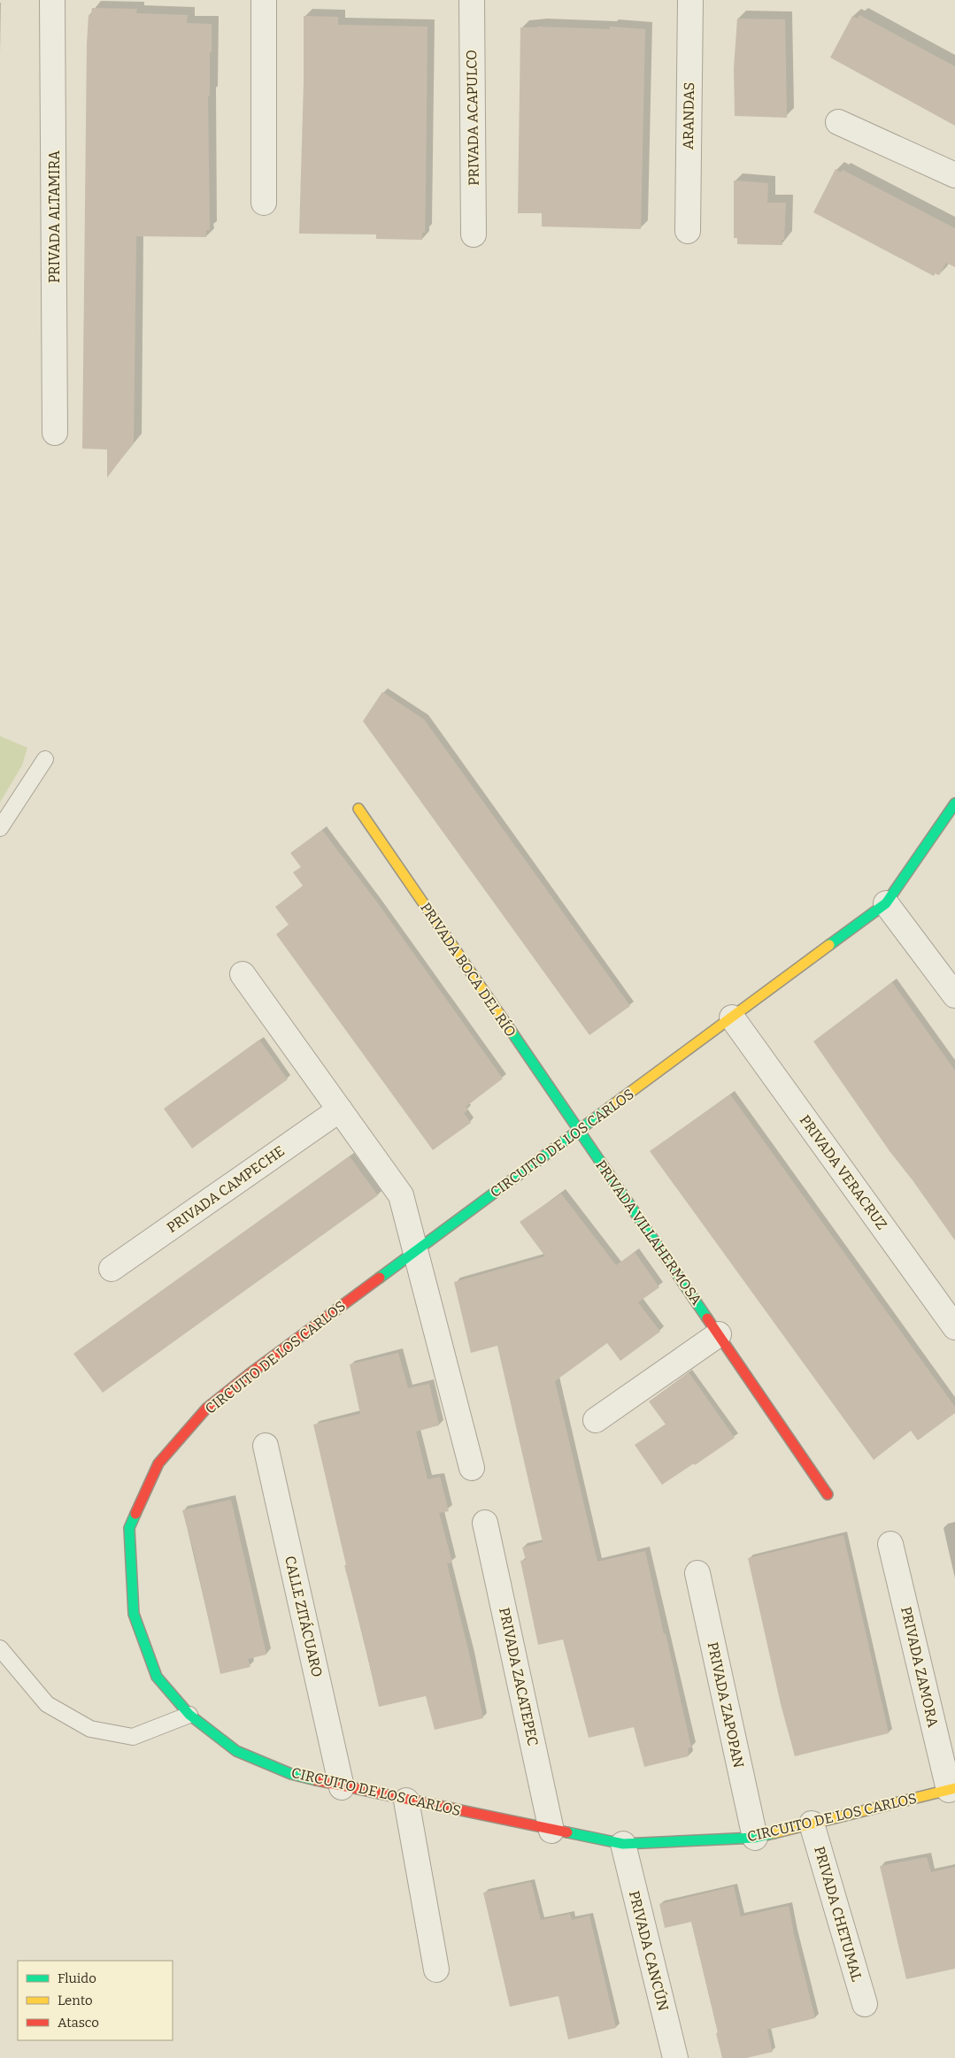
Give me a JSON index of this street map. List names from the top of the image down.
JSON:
{
  "streets": {
    "street": [
      "ARANDAS",
      "PRIVADA ACAPULCO",
      "PRIVADA ALTAMIRA",
      "PRIVADA BOCA DEL RÍO",
      "CIRCUITO DE LOS CARLOS",
      "PRIVADA VERACRUZ",
      "PRIVADA CAMPECHE",
      "PRIVADA VILLAHERMOSA",
      "CALLE ZITÁCUARO",
      "PRIVADA ZAMORA",
      "PRIVADA ZACATEPEC",
      "PRIVADA ZAPOPAN",
      "PRIVADA CHETUMAL",
      "PRIVADA CANCÚN"
    ]
  },
  "crossings": [
    ["PRIVADA BOCA DEL RÍO", "CIRCUITO DE LOS CARLOS"],
    ["PRIVADA BOCA DEL RÍO", "PRIVADA VILLAHERMOSA"],
    ["CIRCUITO DE LOS CARLOS", "PRIVADA VERACRUZ"],
    ["CIRCUITO DE LOS CARLOS", "PRIVADA VILLAHERMOSA"],
    ["CIRCUITO DE LOS CARLOS", "CALLE ZITÁCUARO"],
    ["CIRCUITO DE LOS CARLOS", "PRIVADA ZAMORA"],
    ["CIRCUITO DE LOS CARLOS", "PRIVADA ZACATEPEC"],
    ["CIRCUITO DE LOS CARLOS", "PRIVADA ZAPOPAN"],
    ["CIRCUITO DE LOS CARLOS", "PRIVADA CHETUMAL"],
    ["CIRCUITO DE LOS CARLOS", "PRIVADA CANCÚN"]
  ],
  "legend": ["Fluido", "Lento", "Atasco"]
}
